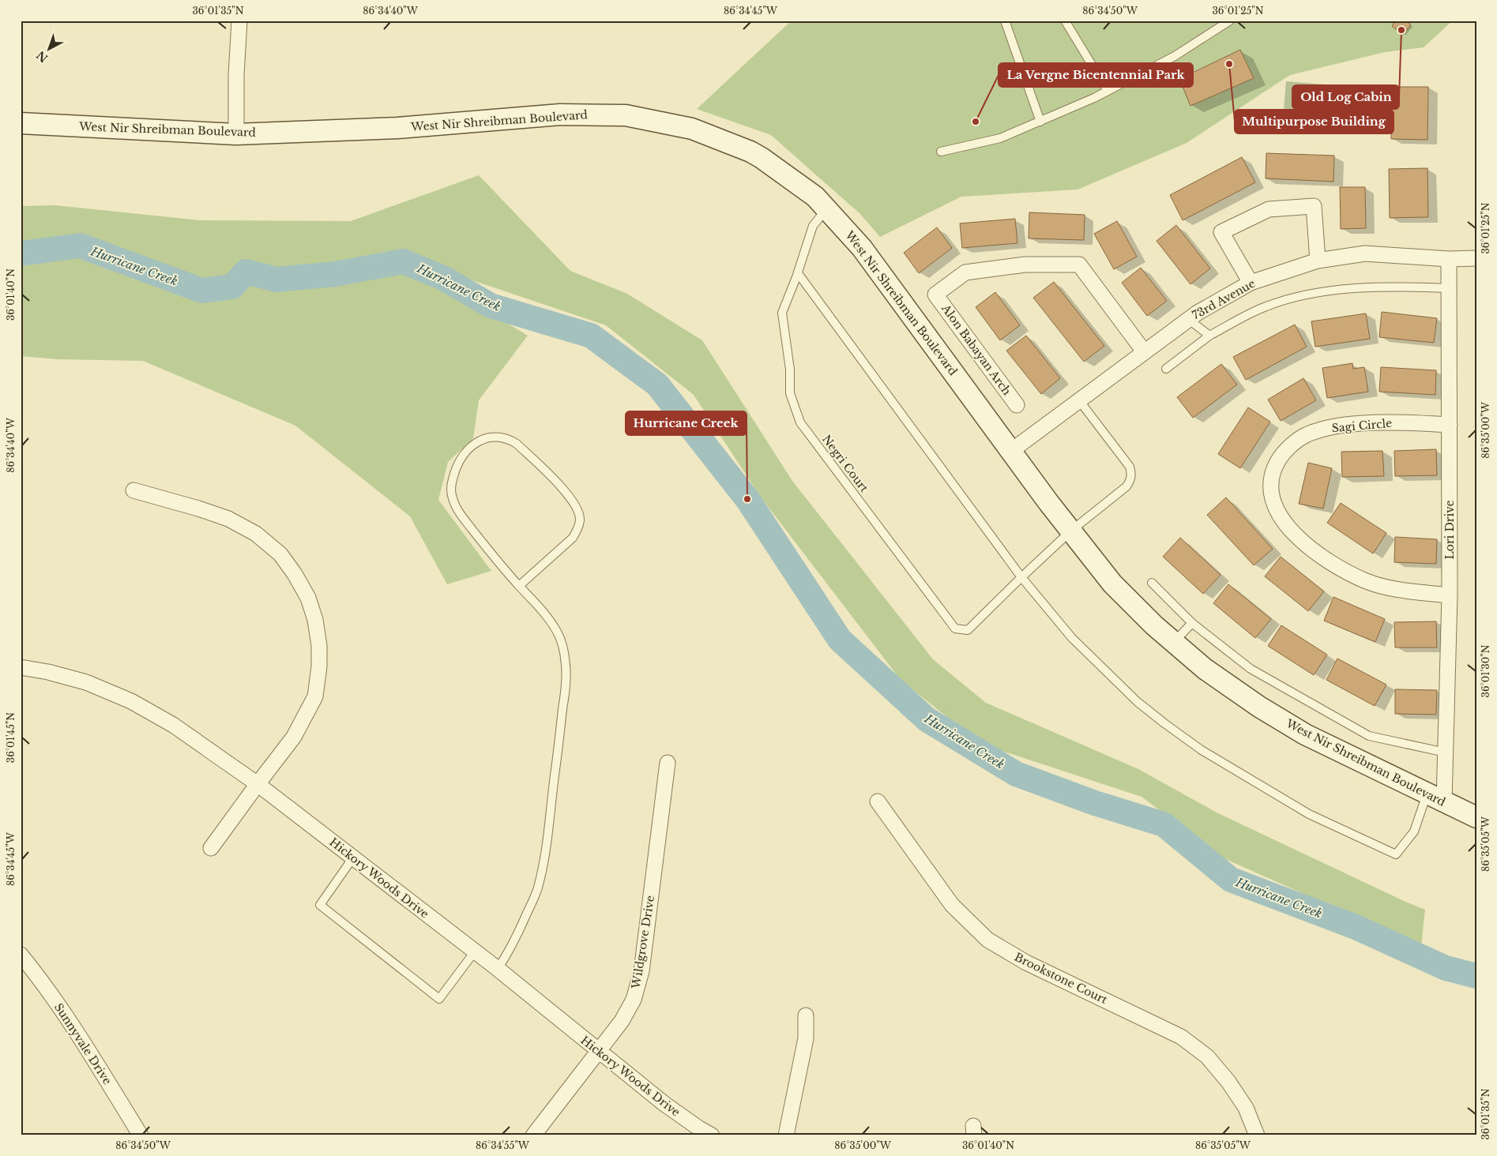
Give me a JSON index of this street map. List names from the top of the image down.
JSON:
{
  "streets": {
    "main road": ["West Nir Shreibman Boulevard"],
    "street": [
      "73rd Avenue",
      "Alon Babayan Arch",
      "Sagi Circle",
      "Lori Drive",
      "Hickory Woods Drive",
      "Wildgrove Drive",
      "Brookstone Court",
      "Sunnyvale Drive"
    ],
    "lane": ["Negri Court"]
  },
  "crossings": [
    ["West Nir Shreibman Boulevard", "73rd Avenue"],
    ["West Nir Shreibman Boulevard", "Negri Court"],
    ["West Nir Shreibman Boulevard", "Lori Drive"],
    ["73rd Avenue", "Alon Babayan Arch"],
    ["73rd Avenue", "Lori Drive"],
    ["Sagi Circle", "Lori Drive"],
    ["Hickory Woods Drive", "Wildgrove Drive"]
  ],
  "water": ["Hurricane Creek"],
  "places": [
    "Old Log Cabin",
    "Multipurpose Building",
    "La Vergne Bicentennial Park",
    "Hurricane Creek"
  ],
  "north": "bottom left",
  "coordinates": [
    "36°01'35\"N",
    "86°34'40\"W",
    "86°34'45\"W",
    "86°34'50\"W",
    "36°01'25\"N",
    "36°01'40\"N",
    "86°35'00\"W",
    "36°01'30\"N",
    "36°01'45\"N",
    "86°35'05\"W",
    "86°34'55\"W"
  ]
}
